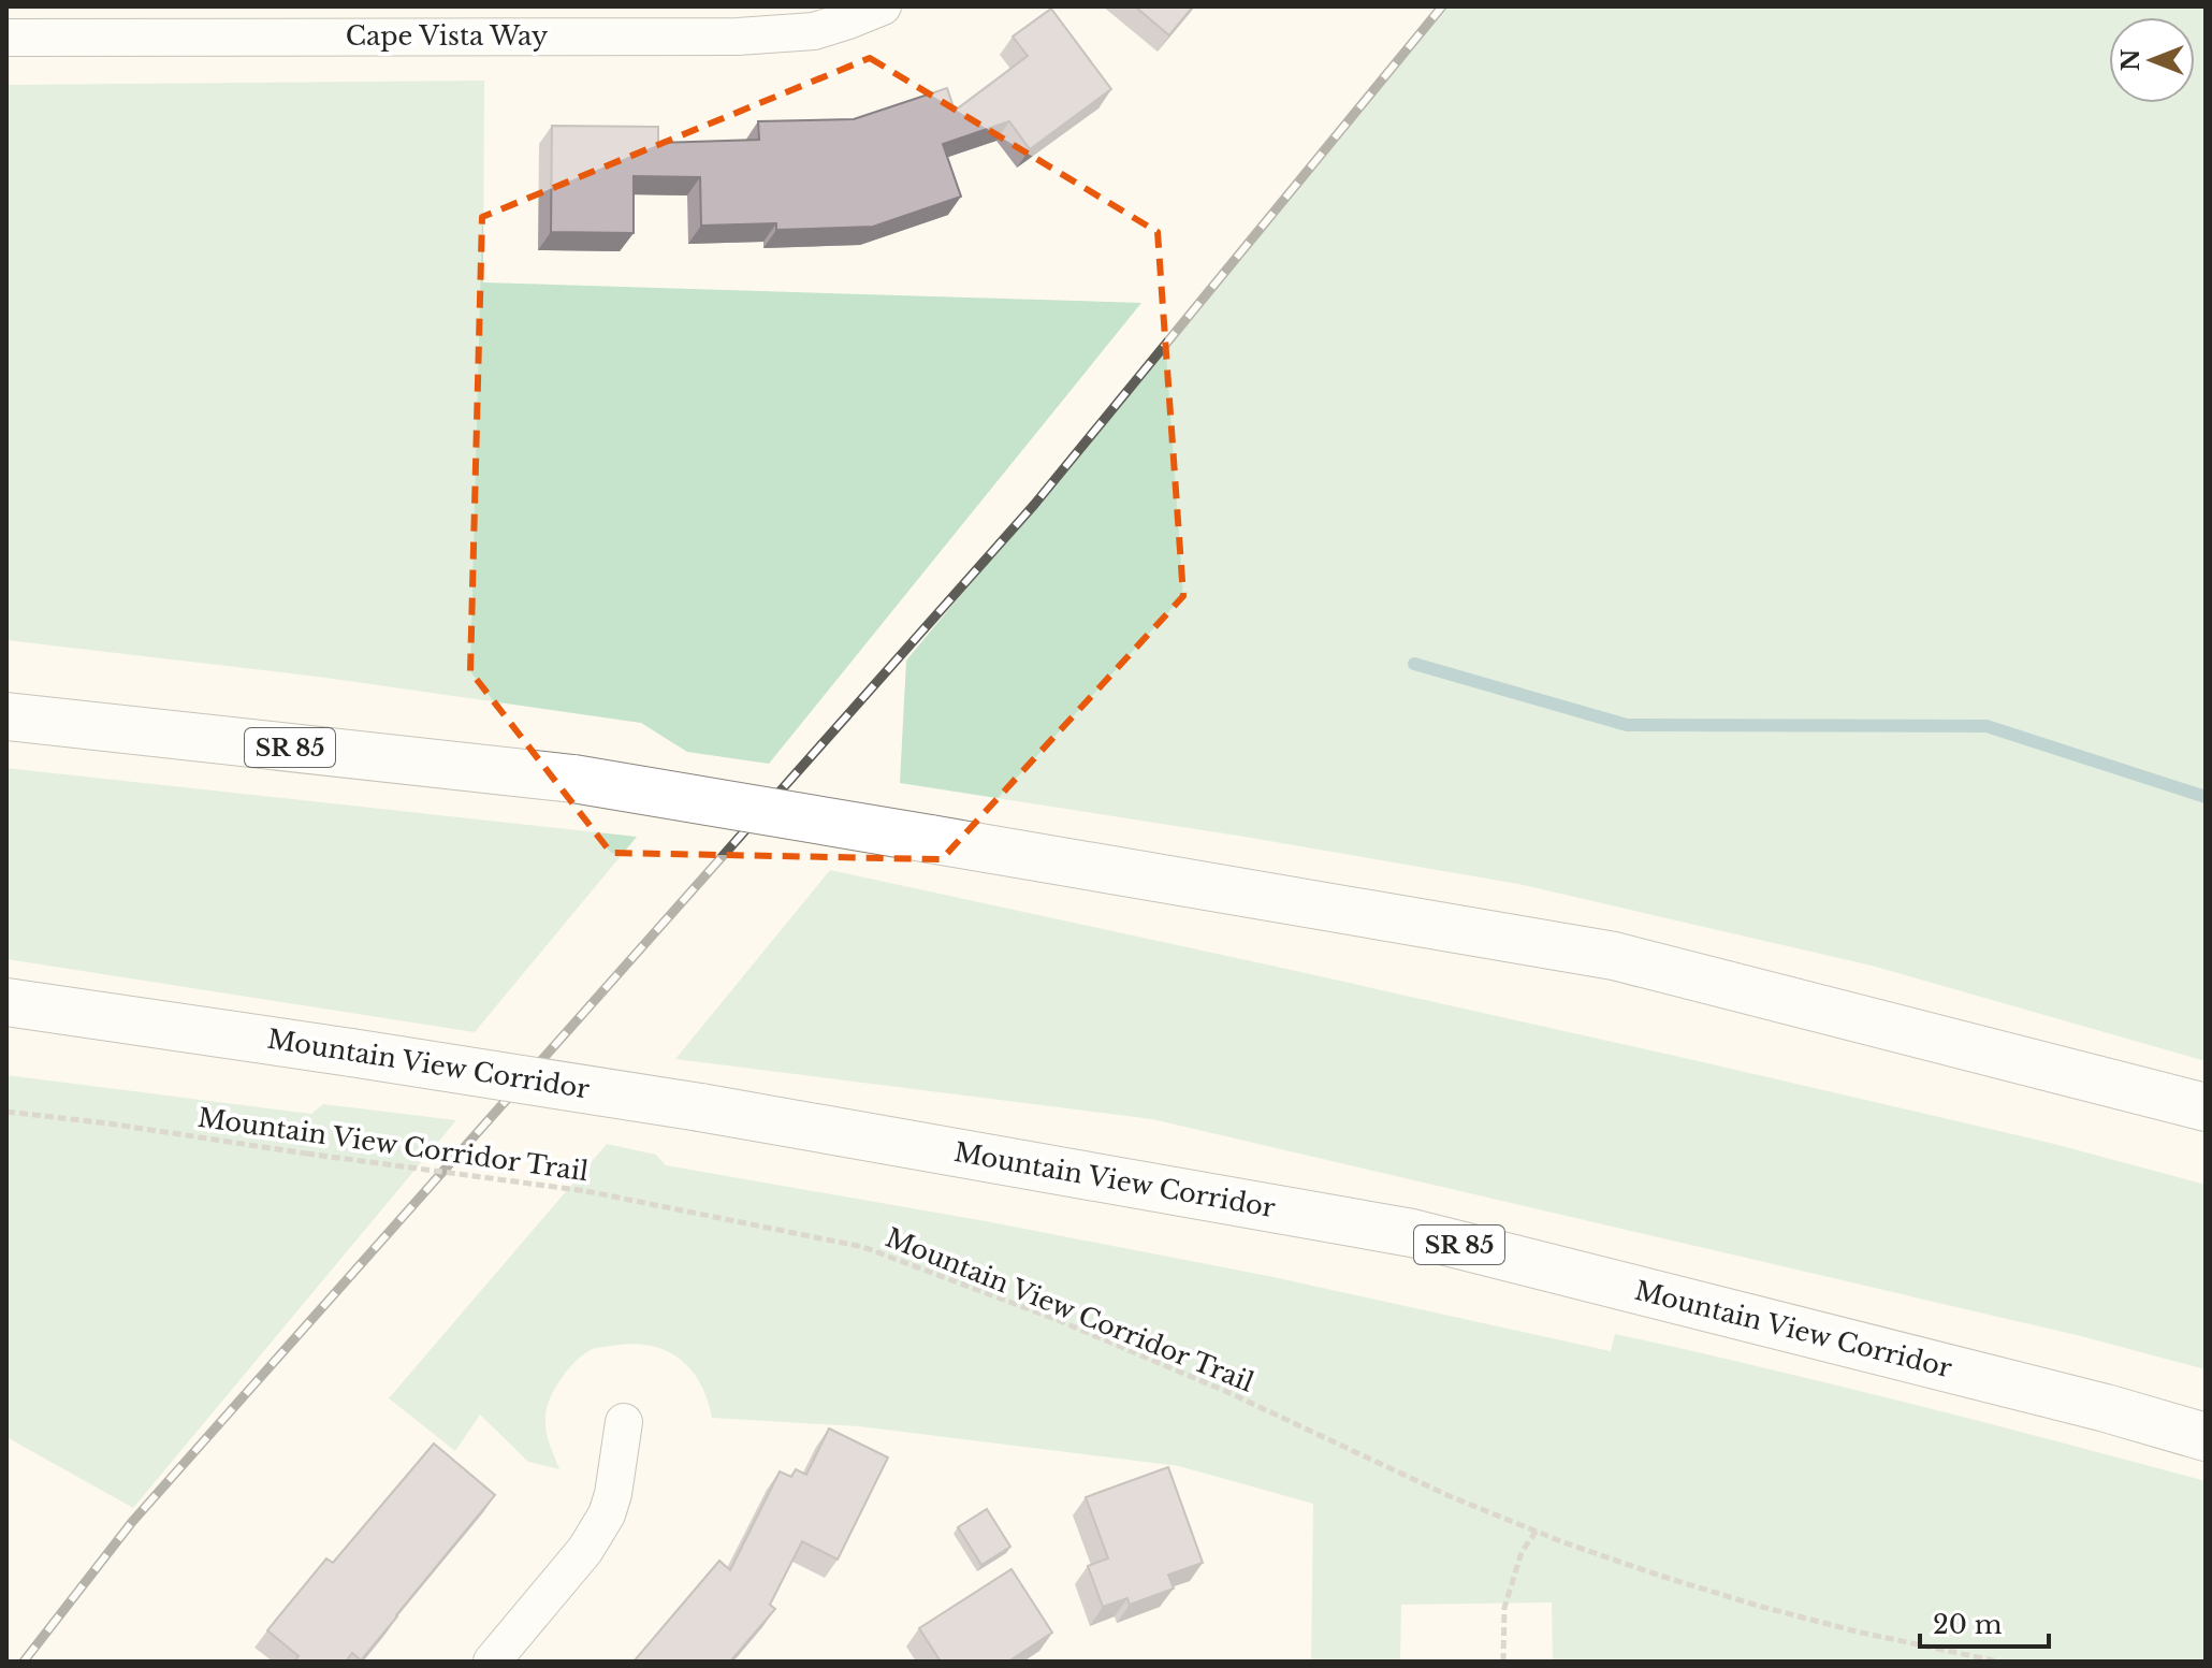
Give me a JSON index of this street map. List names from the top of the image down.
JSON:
{
  "streets": {
    "highway": ["SR 85", "Mountain View Corridor"],
    "street": ["Cape Vista Way"],
    "path": ["Mountain View Corridor Trail"]
  },
  "scale_bar": "20 m",
  "north": "left"
}
